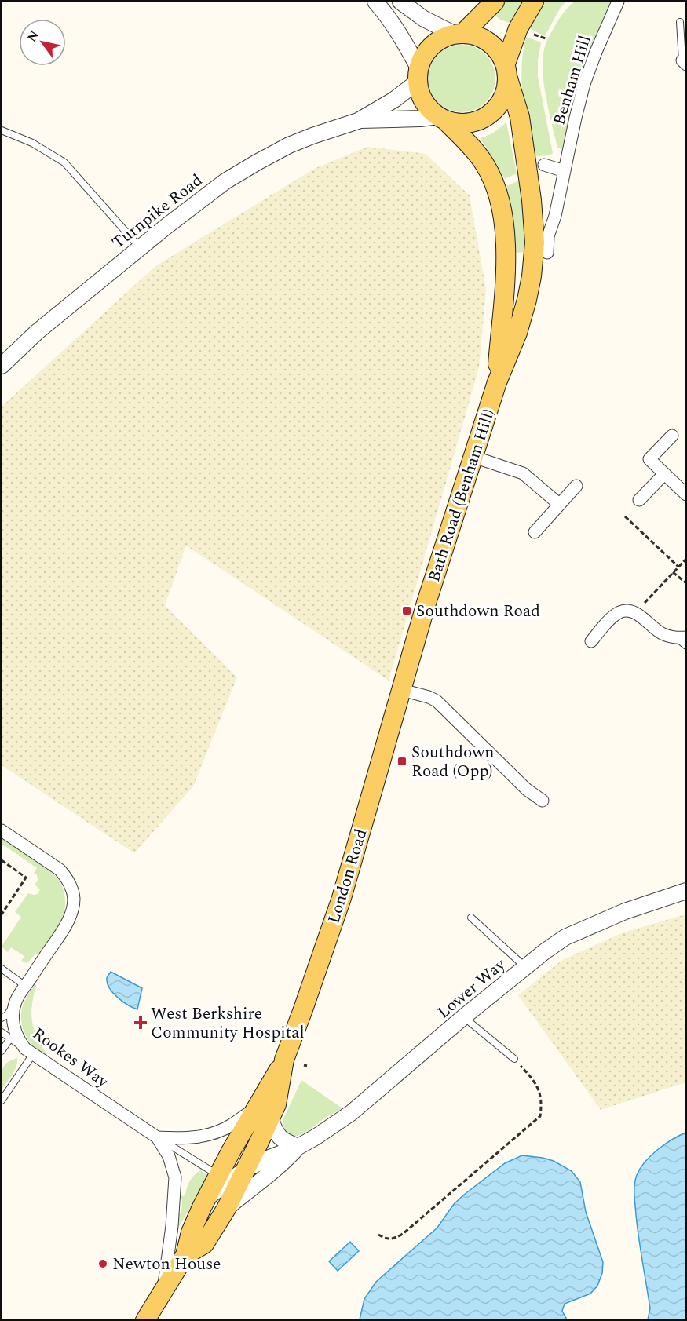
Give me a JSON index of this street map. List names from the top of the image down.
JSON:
{
  "streets": {
    "main road": ["Bath Road (Benham Hill)", "London Road"],
    "street": [
      "Benham Hill",
      "Turnpike Road",
      "Lower Way",
      "Rookes Way"
    ]
  },
  "crossings": [
    ["Turnpike Road", "Bath Road (Benham Hill)"],
    ["Bath Road (Benham Hill)", "London Road"],
    ["London Road", "Lower Way"],
    ["London Road", "Rookes Way"]
  ],
  "places": {
    "transit": ["Southdown Road", "Southdown Road (Opp)"],
    "health": ["West Berkshire Community Hospital"],
    "other": ["Newton House"]
  },
  "north": "top left"
}
